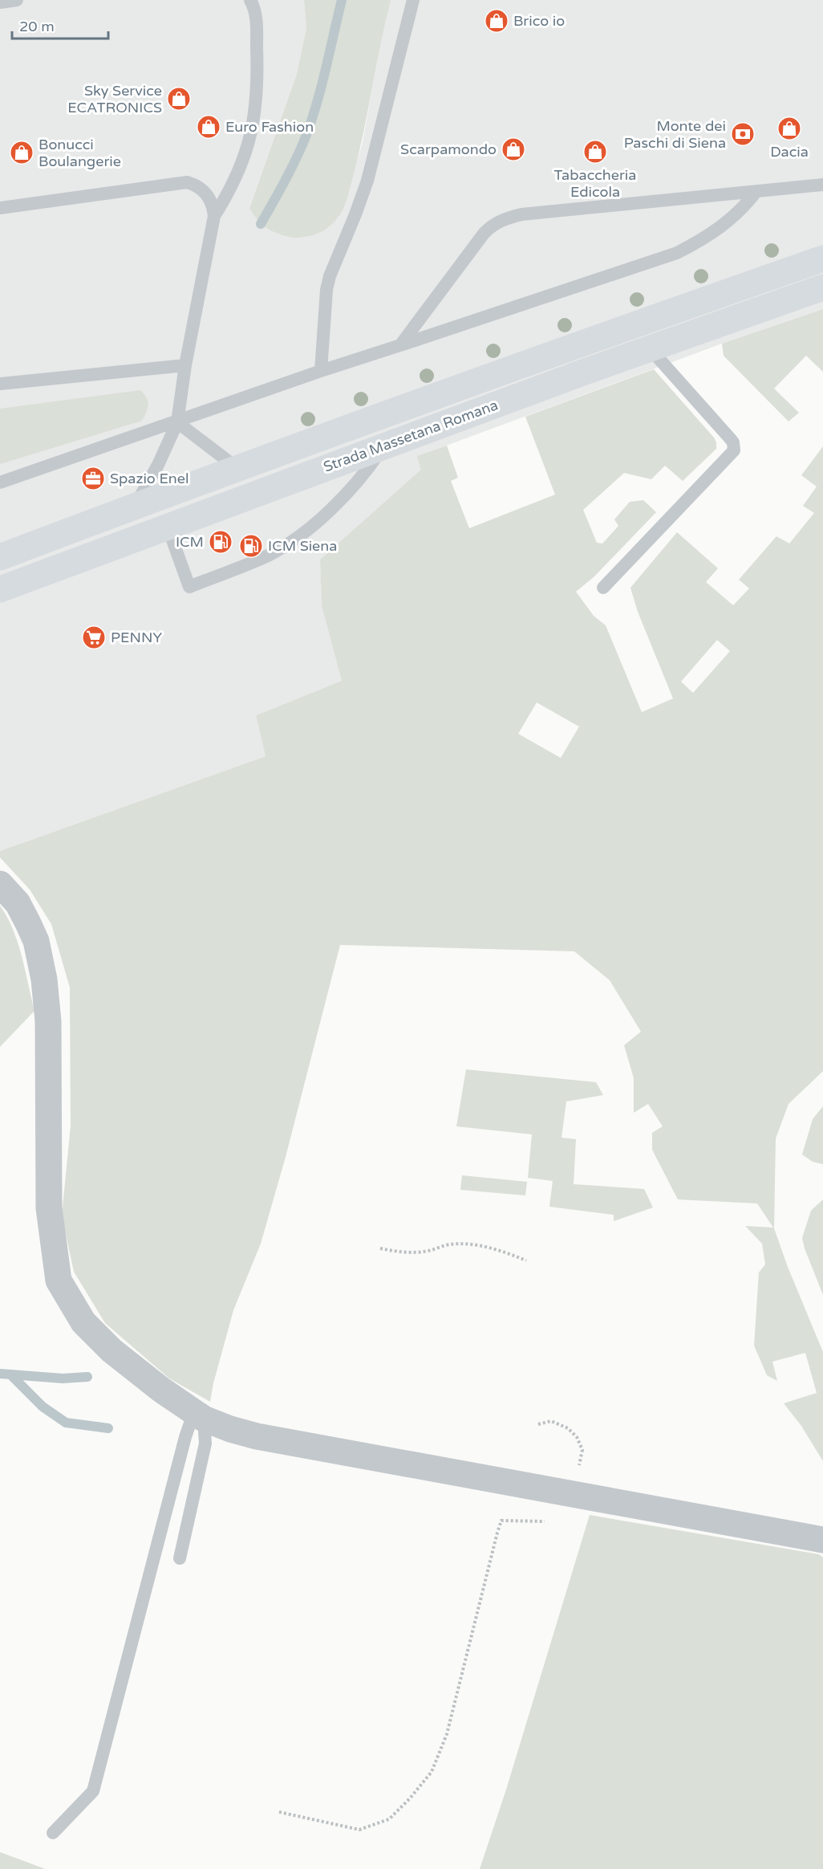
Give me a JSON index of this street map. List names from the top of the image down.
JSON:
{
  "streets": {
    "main road": ["Strada Massetana Romana"]
  },
  "places": {
    "shop": [
      "Brico io",
      "Sky Service ECATRONICS",
      "Euro Fashion",
      "Dacia",
      "Scarpamondo",
      "Tabaccheria Edicola",
      "Bonucci Boulangerie"
    ],
    "bank": ["Monte dei Paschi di Siena"],
    "office": ["Spazio Enel"],
    "fuel station": ["ICM", "ICM Siena"],
    "supermarket": ["PENNY"]
  },
  "scale_bar": "20 m"
}
